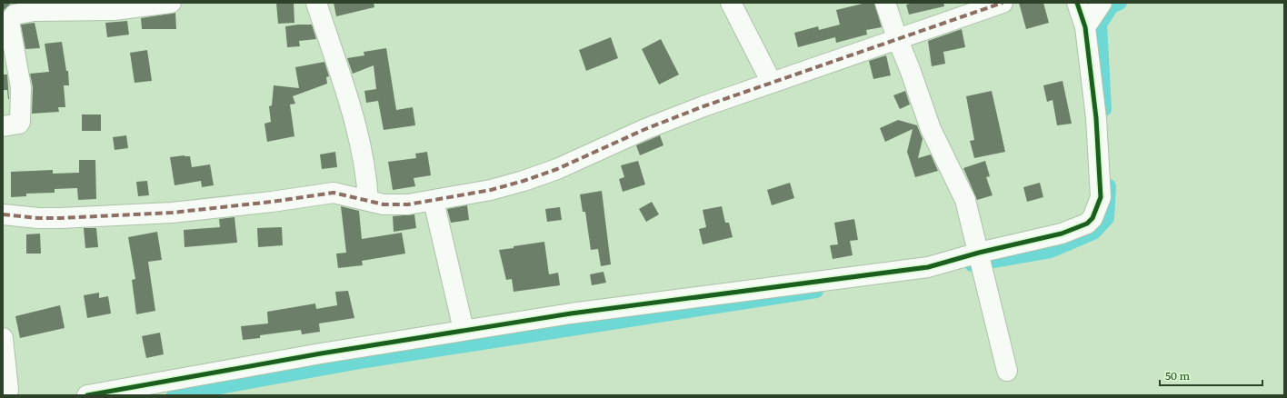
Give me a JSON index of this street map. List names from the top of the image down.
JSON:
{
  "scale_bar": "50 m"
}
